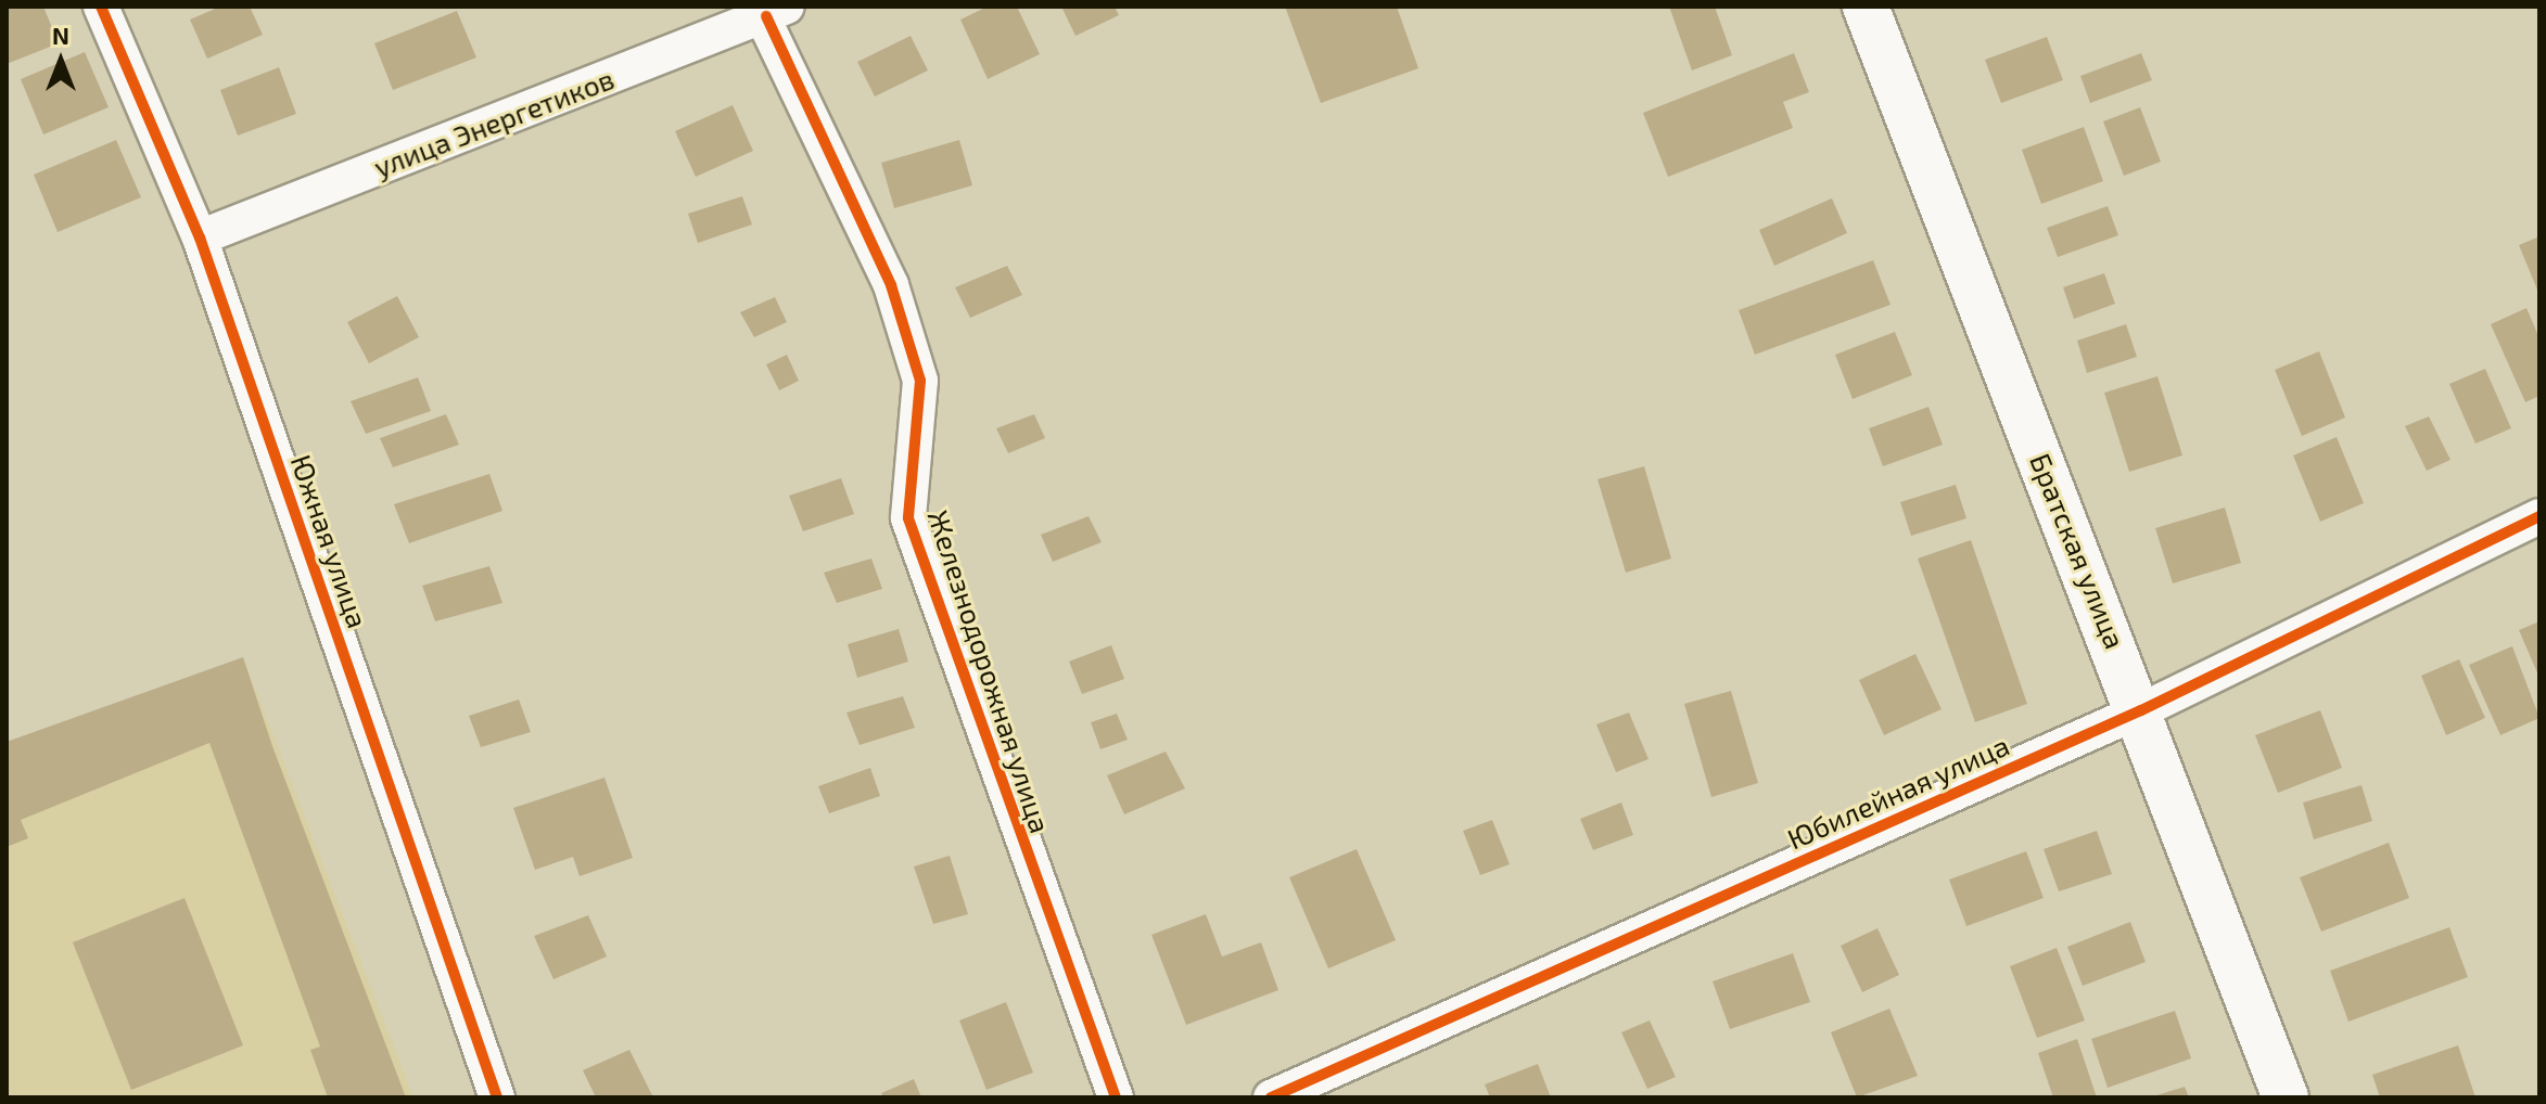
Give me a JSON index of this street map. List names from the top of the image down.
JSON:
{
  "streets": {
    "main road": ["Братская улица"],
    "street": [
      "улица Энергетиков",
      "Южная улица",
      "Железнодорожная улица",
      "Юбилейная улица"
    ]
  },
  "crossings": [
    ["улица Энергетиков", "Южная улица"],
    ["улица Энергетиков", "Железнодорожная улица"],
    ["Братская улица", "Юбилейная улица"]
  ],
  "north": "top"
}
